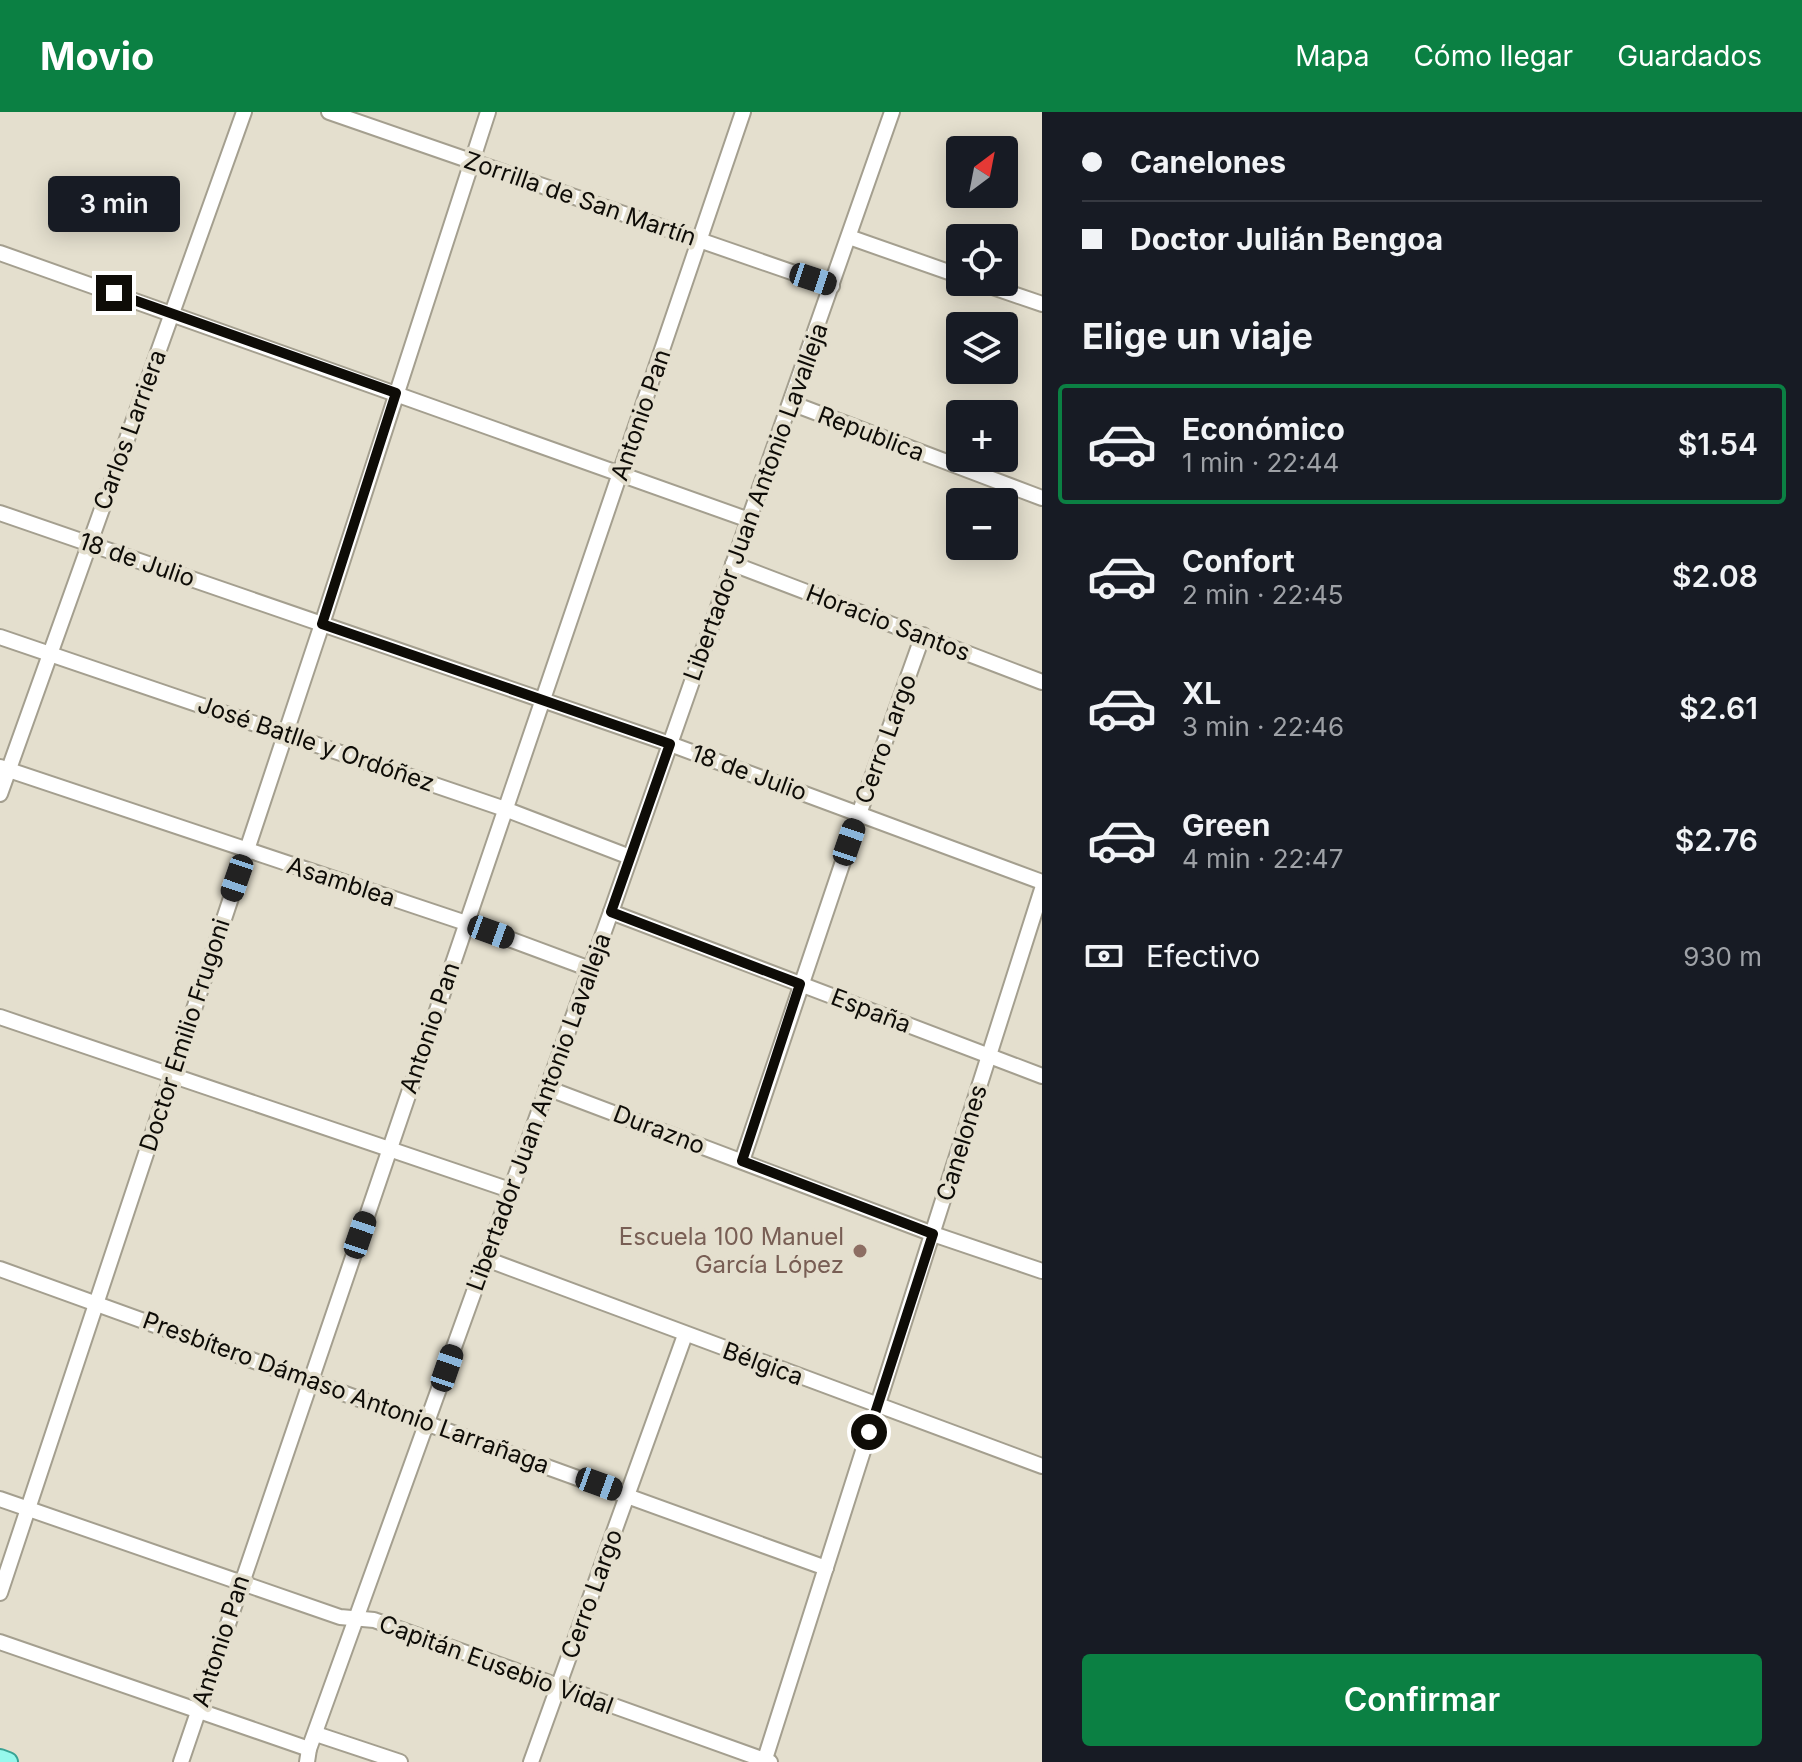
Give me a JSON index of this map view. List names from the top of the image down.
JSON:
{
  "streets": {
    "street": [
      "Zorrilla de San Martín",
      "Antonio Pan",
      "Carlos Larriera",
      "Republica",
      "Libertador Juan Antonio Lavalleja",
      "18 de Julio",
      "Horacio Santos",
      "Cerro Largo",
      "José Batlle y Ordóñez",
      "Asamblea",
      "España",
      "Doctor Emilio Frugoni",
      "Durazno",
      "Canelones",
      "Bélgica",
      "Presbítero Dámaso Antonio Larrañaga",
      "Capitán Eusebio Vidal"
    ]
  },
  "crossings": [
    ["Zorrilla de San Martín", "Antonio Pan"],
    ["Zorrilla de San Martín", "Libertador Juan Antonio Lavalleja"],
    ["Zorrilla de San Martín", "Doctor Emilio Frugoni"],
    ["Antonio Pan", "18 de Julio"],
    ["Antonio Pan", "José Batlle y Ordóñez"],
    ["Antonio Pan", "Asamblea"],
    ["Antonio Pan", "Presbítero Dámaso Antonio Larrañaga"],
    ["Antonio Pan", "Capitán Eusebio Vidal"],
    ["Carlos Larriera", "18 de Julio"],
    ["Carlos Larriera", "José Batlle y Ordóñez"],
    ["Carlos Larriera", "Asamblea"],
    ["Republica", "Libertador Juan Antonio Lavalleja"],
    ["Libertador Juan Antonio Lavalleja", "18 de Julio"],
    ["Libertador Juan Antonio Lavalleja", "Horacio Santos"],
    ["Libertador Juan Antonio Lavalleja", "José Batlle y Ordóñez"],
    ["Libertador Juan Antonio Lavalleja", "Asamblea"],
    ["Libertador Juan Antonio Lavalleja", "España"],
    ["Libertador Juan Antonio Lavalleja", "Durazno"],
    ["Libertador Juan Antonio Lavalleja", "Bélgica"],
    ["Libertador Juan Antonio Lavalleja", "Presbítero Dámaso Antonio Larrañaga"],
    ["Libertador Juan Antonio Lavalleja", "Capitán Eusebio Vidal"],
    ["18 de Julio", "Cerro Largo"],
    ["18 de Julio", "Doctor Emilio Frugoni"],
    ["Horacio Santos", "Cerro Largo"],
    ["Cerro Largo", "España"],
    ["Cerro Largo", "Durazno"],
    ["Cerro Largo", "Bélgica"],
    ["Cerro Largo", "Presbítero Dámaso Antonio Larrañaga"],
    ["Cerro Largo", "Capitán Eusebio Vidal"],
    ["José Batlle y Ordóñez", "Doctor Emilio Frugoni"],
    ["Asamblea", "Doctor Emilio Frugoni"],
    ["España", "Canelones"],
    ["Doctor Emilio Frugoni", "Presbítero Dámaso Antonio Larrañaga"],
    ["Doctor Emilio Frugoni", "Capitán Eusebio Vidal"],
    ["Durazno", "Canelones"],
    ["Canelones", "Bélgica"],
    ["Canelones", "Presbítero Dámaso Antonio Larrañaga"],
    ["Canelones", "Capitán Eusebio Vidal"]
  ],
  "places": ["Escuela 100 Manuel García López"],
  "north": "top right",
  "page": {
    "header": "Movio",
    "nav": ["Mapa", "Cómo llegar", "Guardados"],
    "banner": ["Canelones", "Doctor Julián Bengoa"],
    "map_buttons": ["+", "−"],
    "bubble": "3 min",
    "heading": "Elige un viaje",
    "list": [
      {
        "name": "Económico",
        "note": "1 min · 22:44",
        "value": "$1.54"
      },
      {
        "name": "Confort",
        "note": "2 min · 22:45",
        "value": "$2.08"
      },
      {
        "name": "XL",
        "note": "3 min · 22:46",
        "value": "$2.61"
      },
      {
        "name": "Green",
        "note": "4 min · 22:47",
        "value": "$2.76"
      }
    ],
    "pay": ["Efectivo", "930 m"],
    "buttons": "Confirmar"
  }
}
